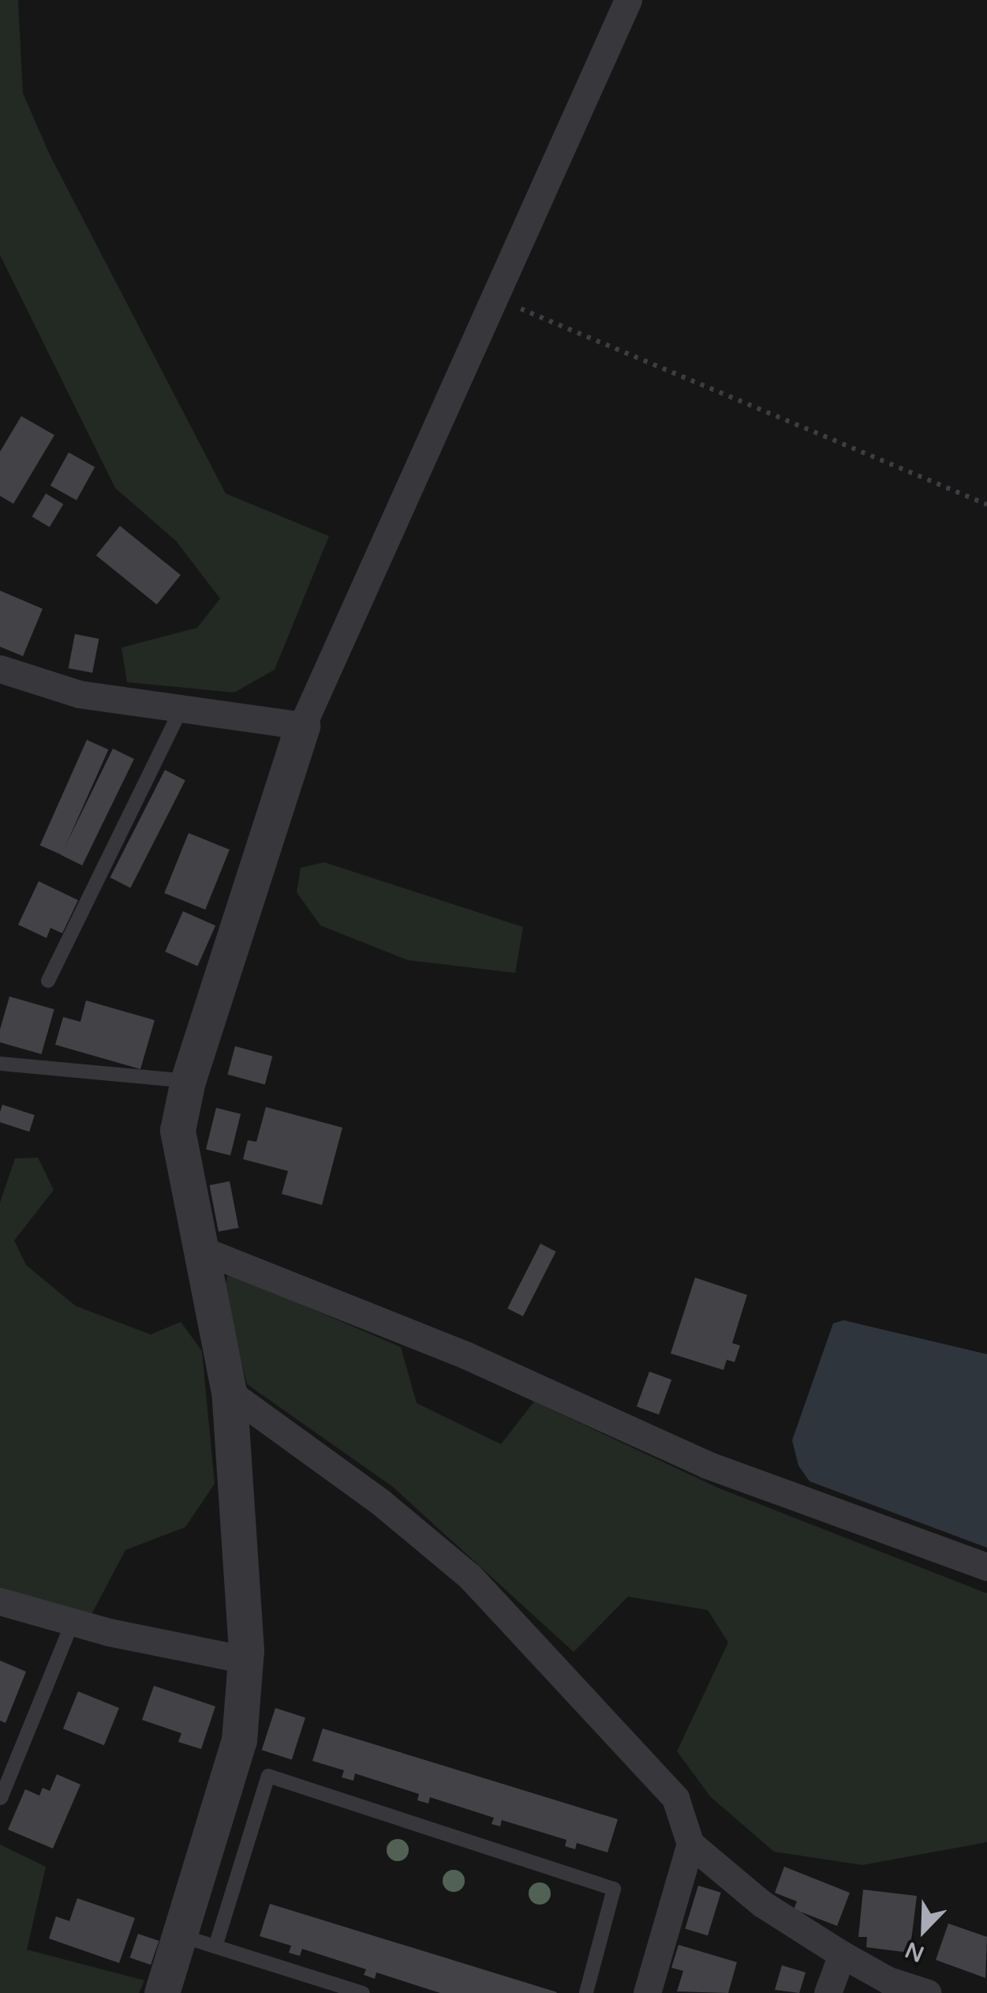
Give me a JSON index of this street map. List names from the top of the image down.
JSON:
{
  "north": "bottom left"
}
